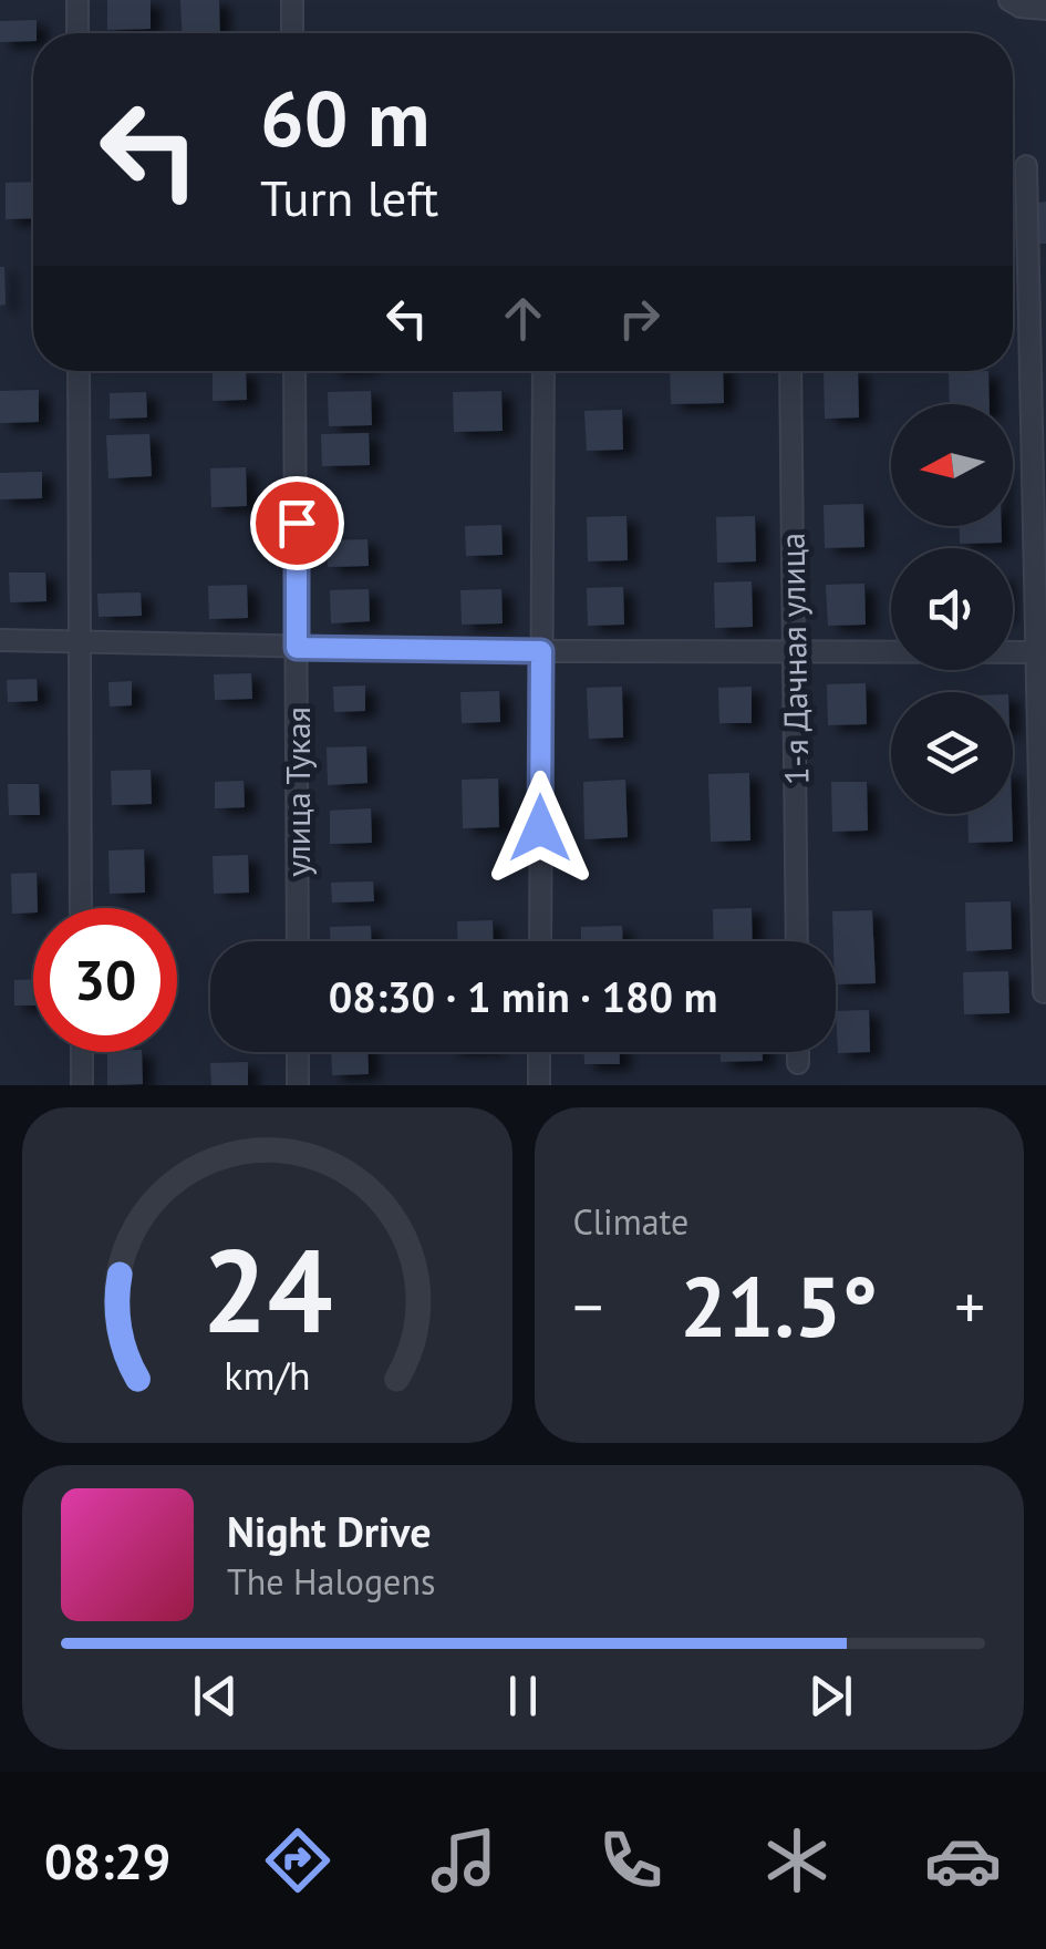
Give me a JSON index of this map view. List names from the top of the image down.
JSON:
{
  "streets": {
    "street": ["1-я Дачная улица", "улица Тукая"]
  },
  "north": "left",
  "page": {
    "turn": ["60 m", "Turn left"],
    "limit": "30",
    "trip": "08:30 · 1 min · 180 m",
    "tile": "Climate",
    "heat": ["−", "21.5°", "+"],
    "song": ["Night Drive", "The Halogens"],
    "tabs": "08:29",
    "gauge": ["24", "km/h"]
  }
}
